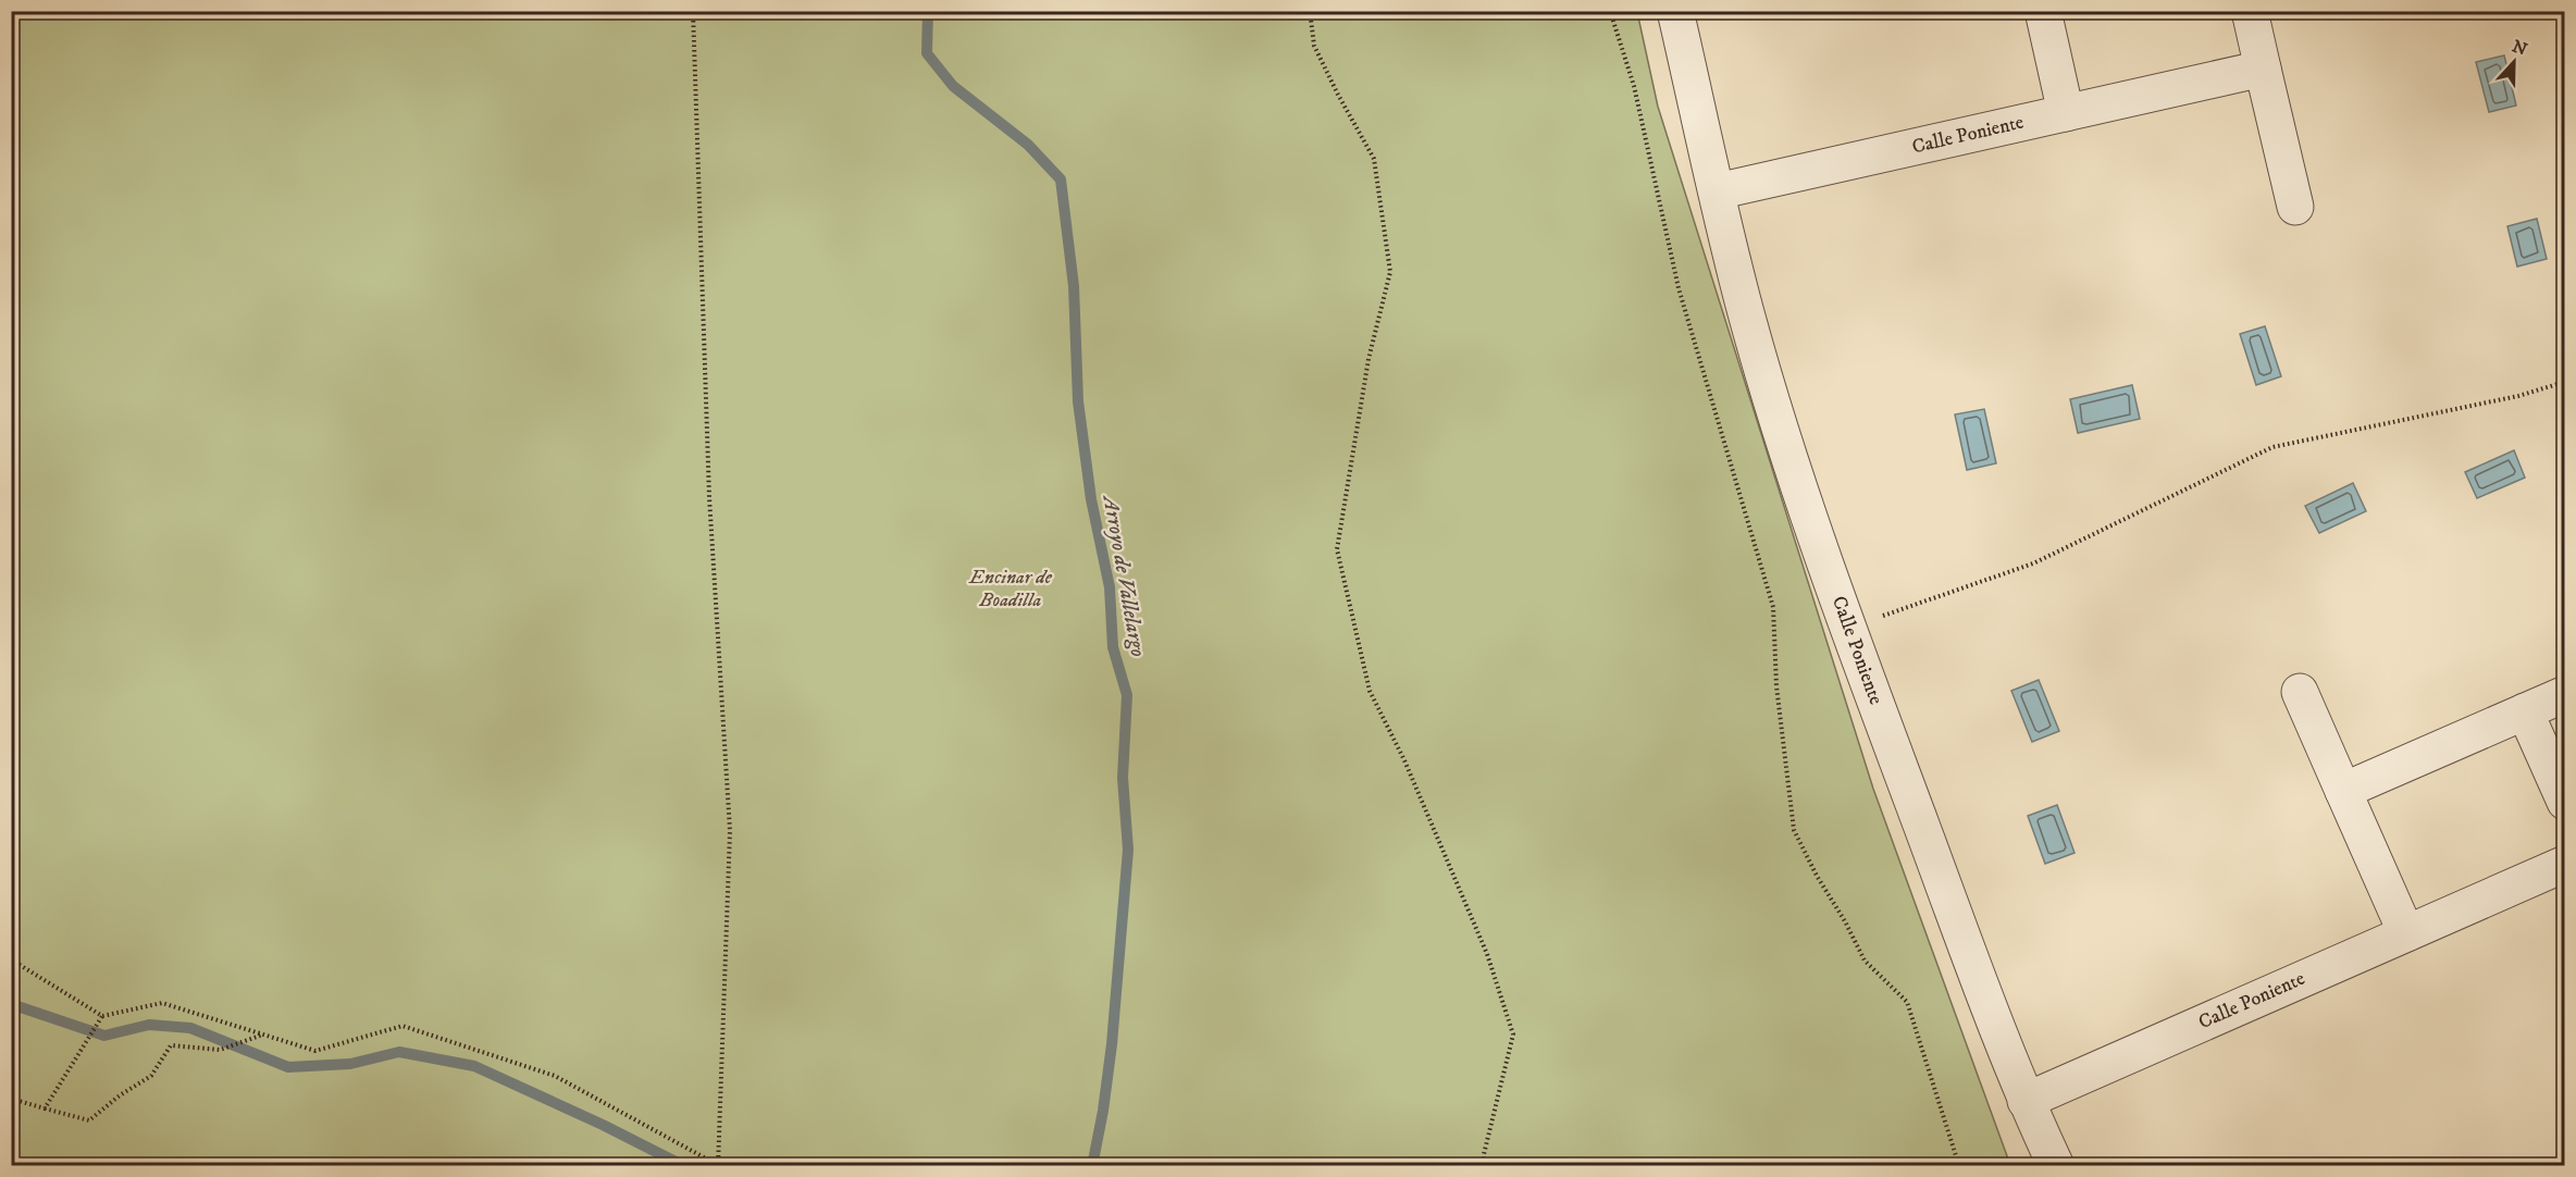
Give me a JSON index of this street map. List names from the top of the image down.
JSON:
{
  "streets": {
    "street": ["Calle Poniente"]
  },
  "water": ["Arroyo de Vallelargo"],
  "parks": ["Encinar de Boadilla"],
  "north": "top"
}
